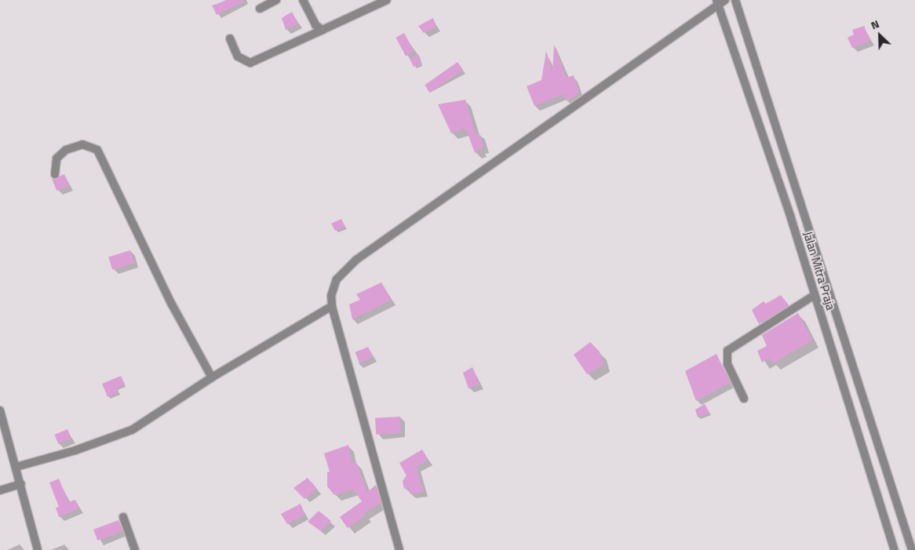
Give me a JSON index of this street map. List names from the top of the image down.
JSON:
{
  "streets": {
    "street": ["Jalan Mitra Praja"]
  },
  "north": "top left"
}
